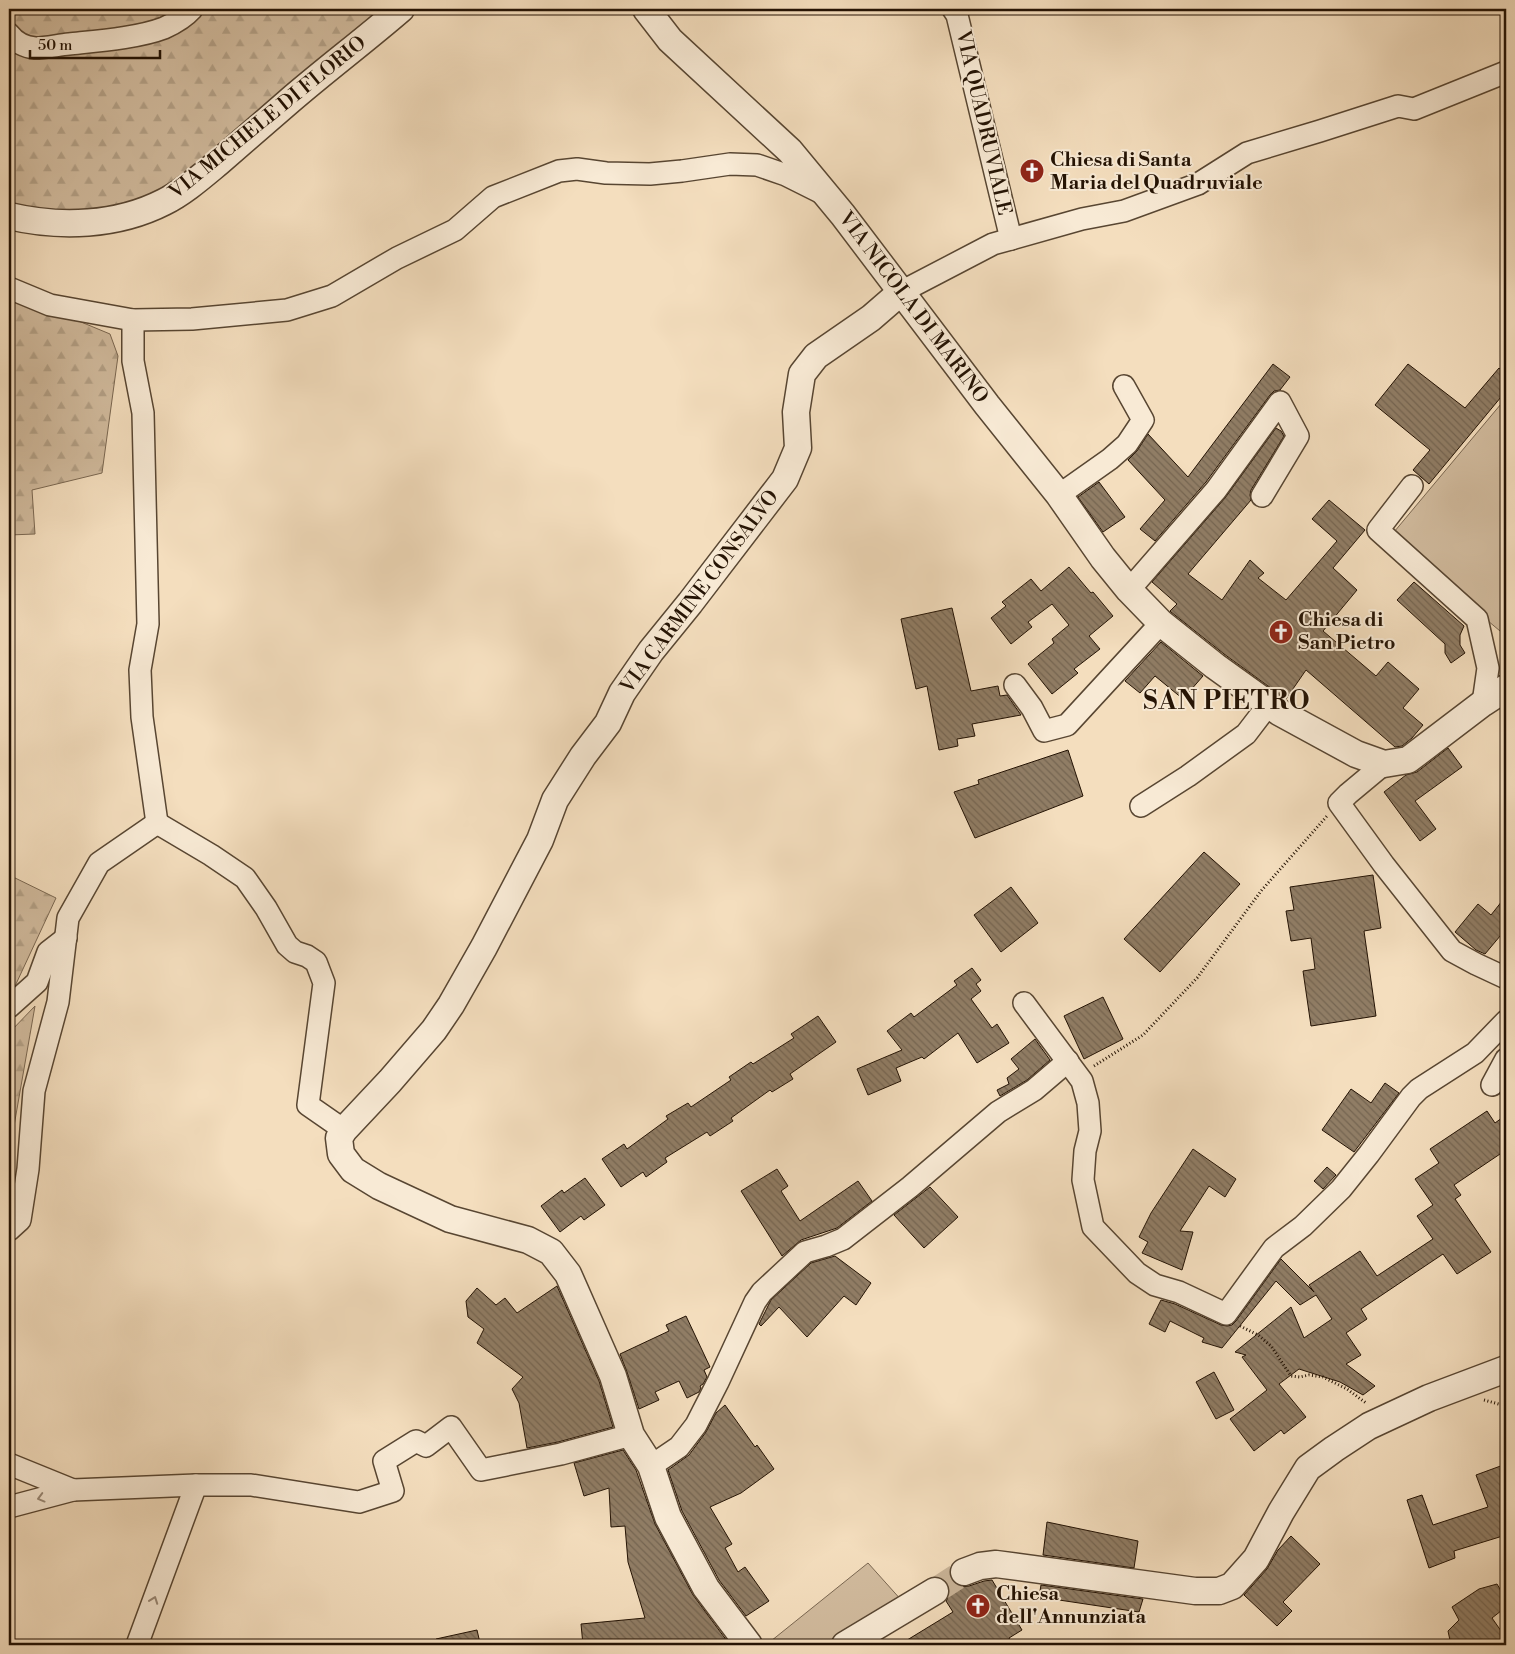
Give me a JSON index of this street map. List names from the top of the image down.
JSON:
{
  "streets": {
    "street": [
      "VIA MICHELE DI FLORIO",
      "VIA QUADRUVIALE",
      "VIA NICOLA DI MARINO",
      "VIA CARMINE CONSALVO"
    ]
  },
  "crossings": [
    ["VIA QUADRUVIALE", "VIA NICOLA DI MARINO"],
    ["VIA QUADRUVIALE", "VIA CARMINE CONSALVO"],
    ["VIA NICOLA DI MARINO", "VIA CARMINE CONSALVO"]
  ],
  "districts": ["SAN PIETRO"],
  "places": {
    "church": ["Chiesa di Santa Maria del Quadruviale", "Chiesa di San Pietro", "Chiesa dell'Annunziata"]
  },
  "scale_bar": "50 m"
}
